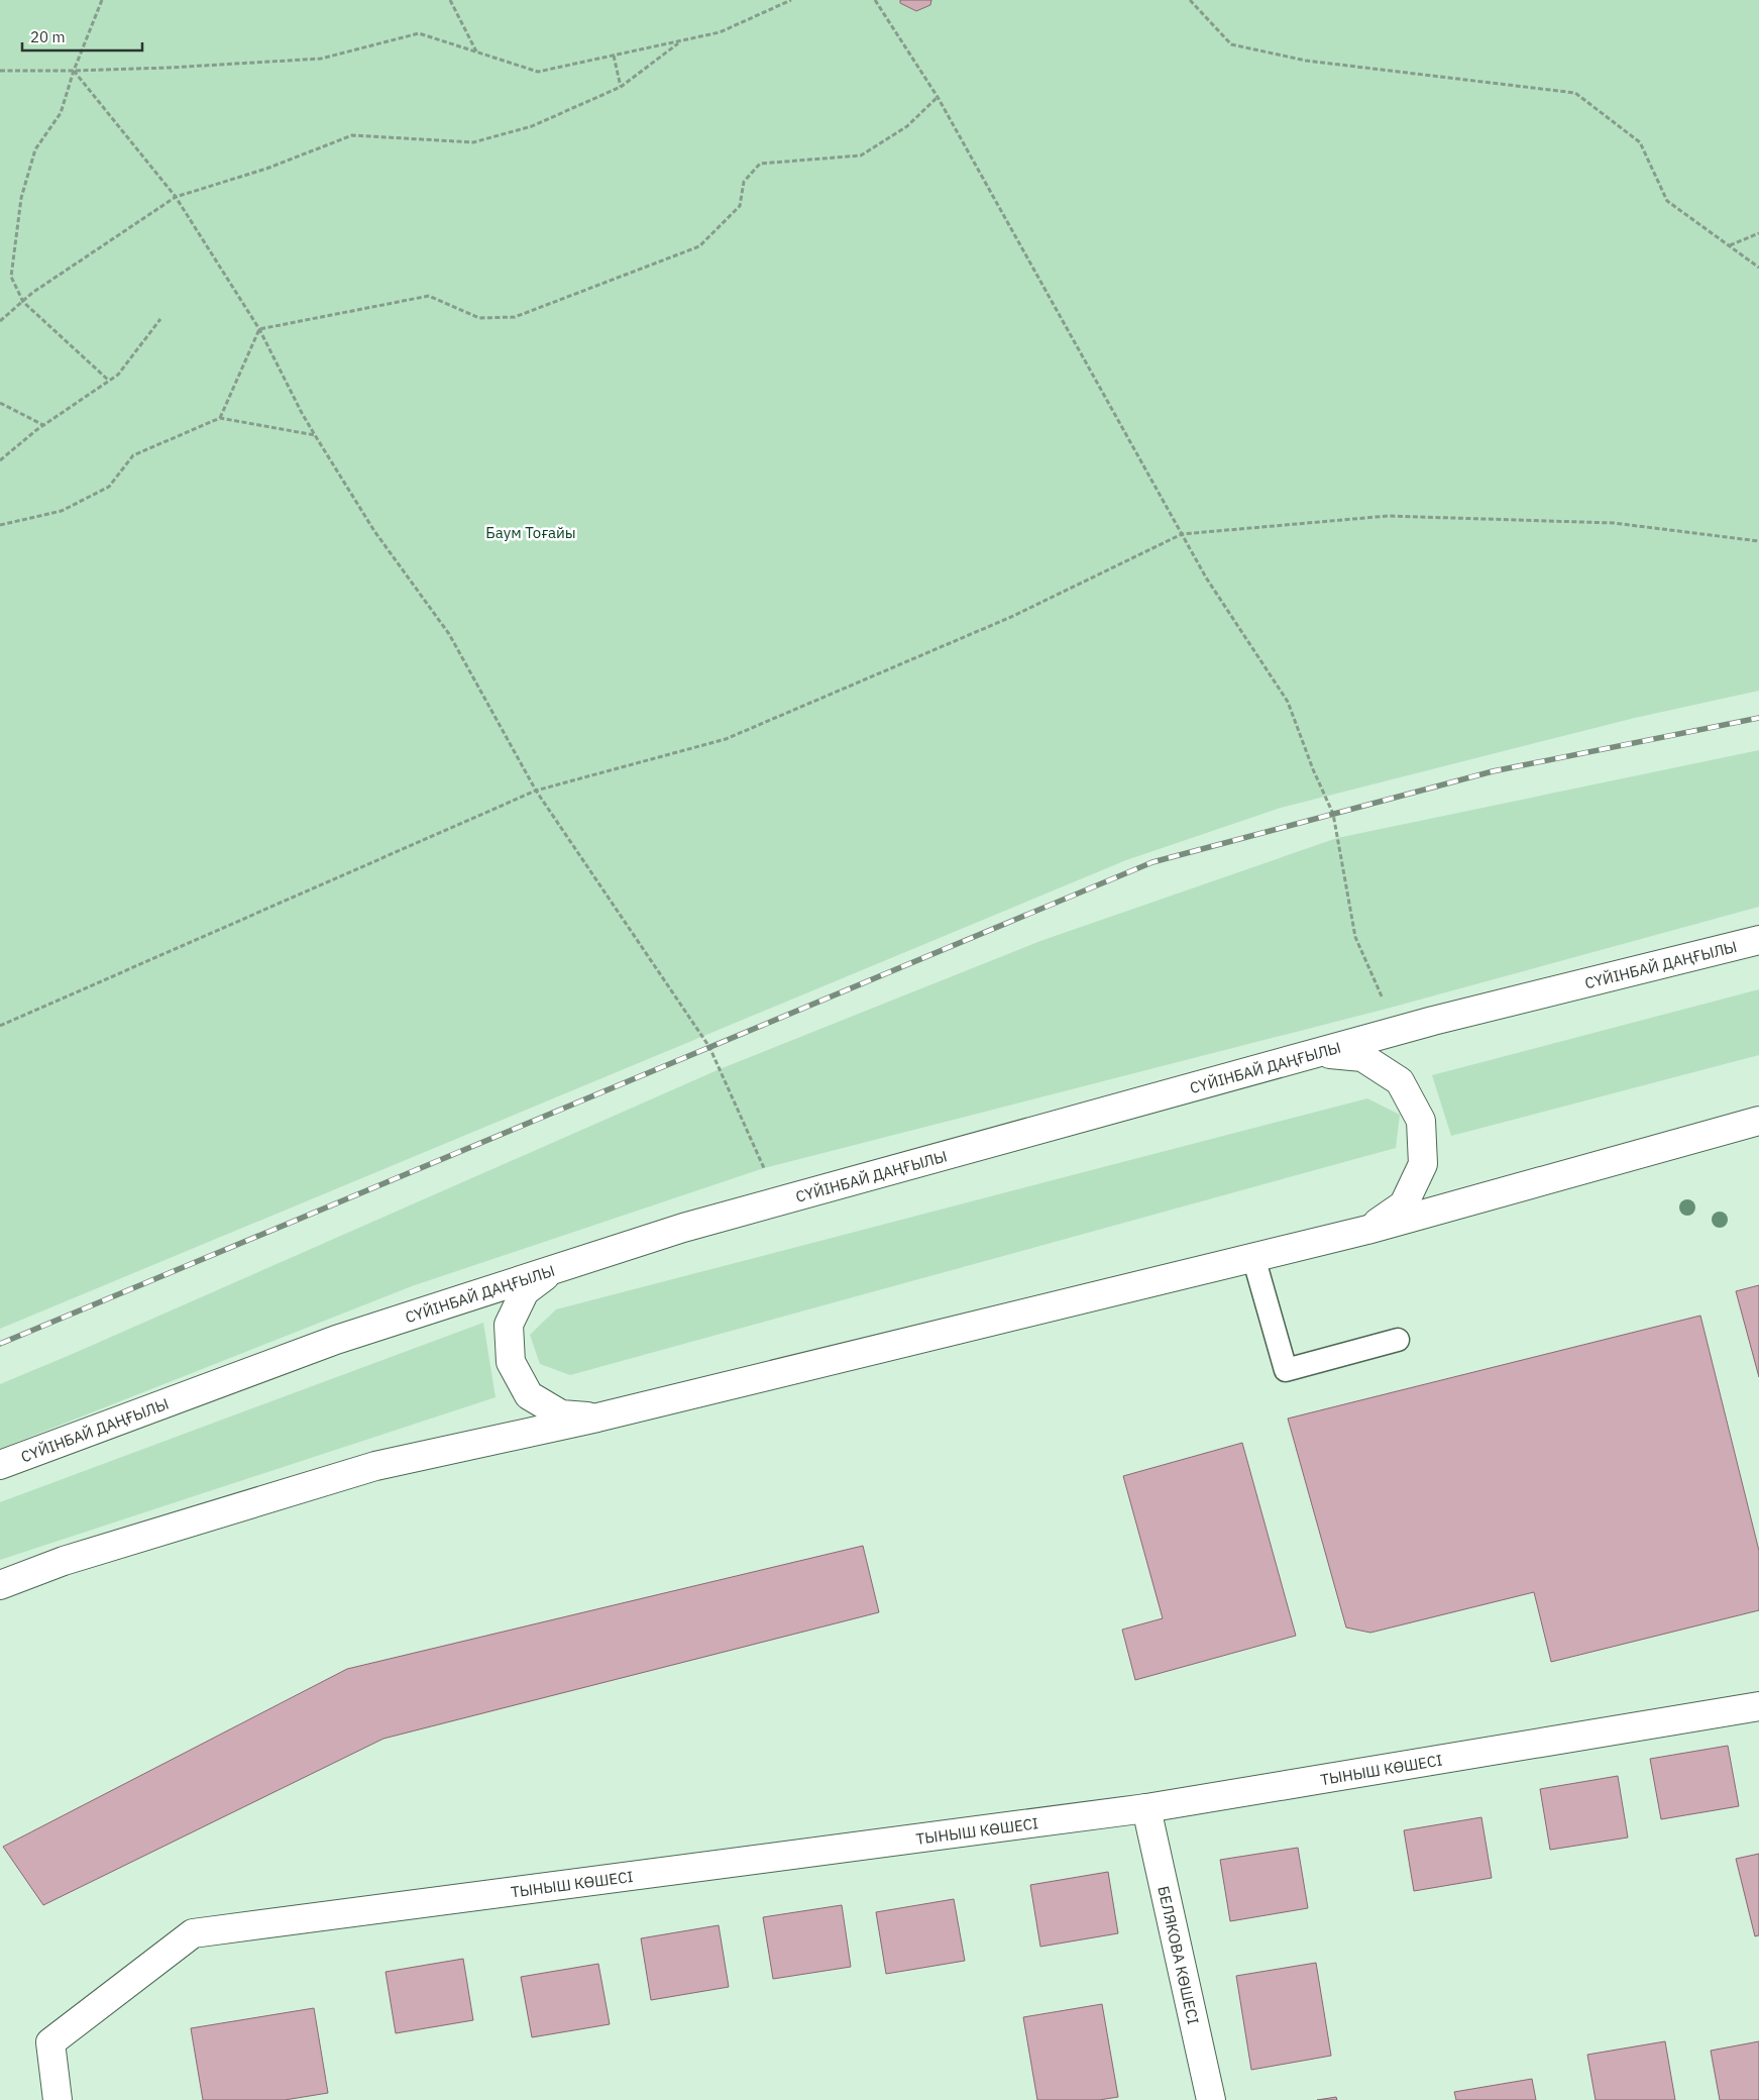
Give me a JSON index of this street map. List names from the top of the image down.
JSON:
{
  "streets": {
    "main road": ["СҮЙІНБАЙ ДАҢҒЫЛЫ", "ТЫНЫШ КӨШЕСІ", "БЕЛЯКОВА КӨШЕСІ"]
  },
  "crossings": [
    ["ТЫНЫШ КӨШЕСІ", "БЕЛЯКОВА КӨШЕСІ"]
  ],
  "parks": ["Баум Тоғайы"],
  "scale_bar": "20 m"
}
